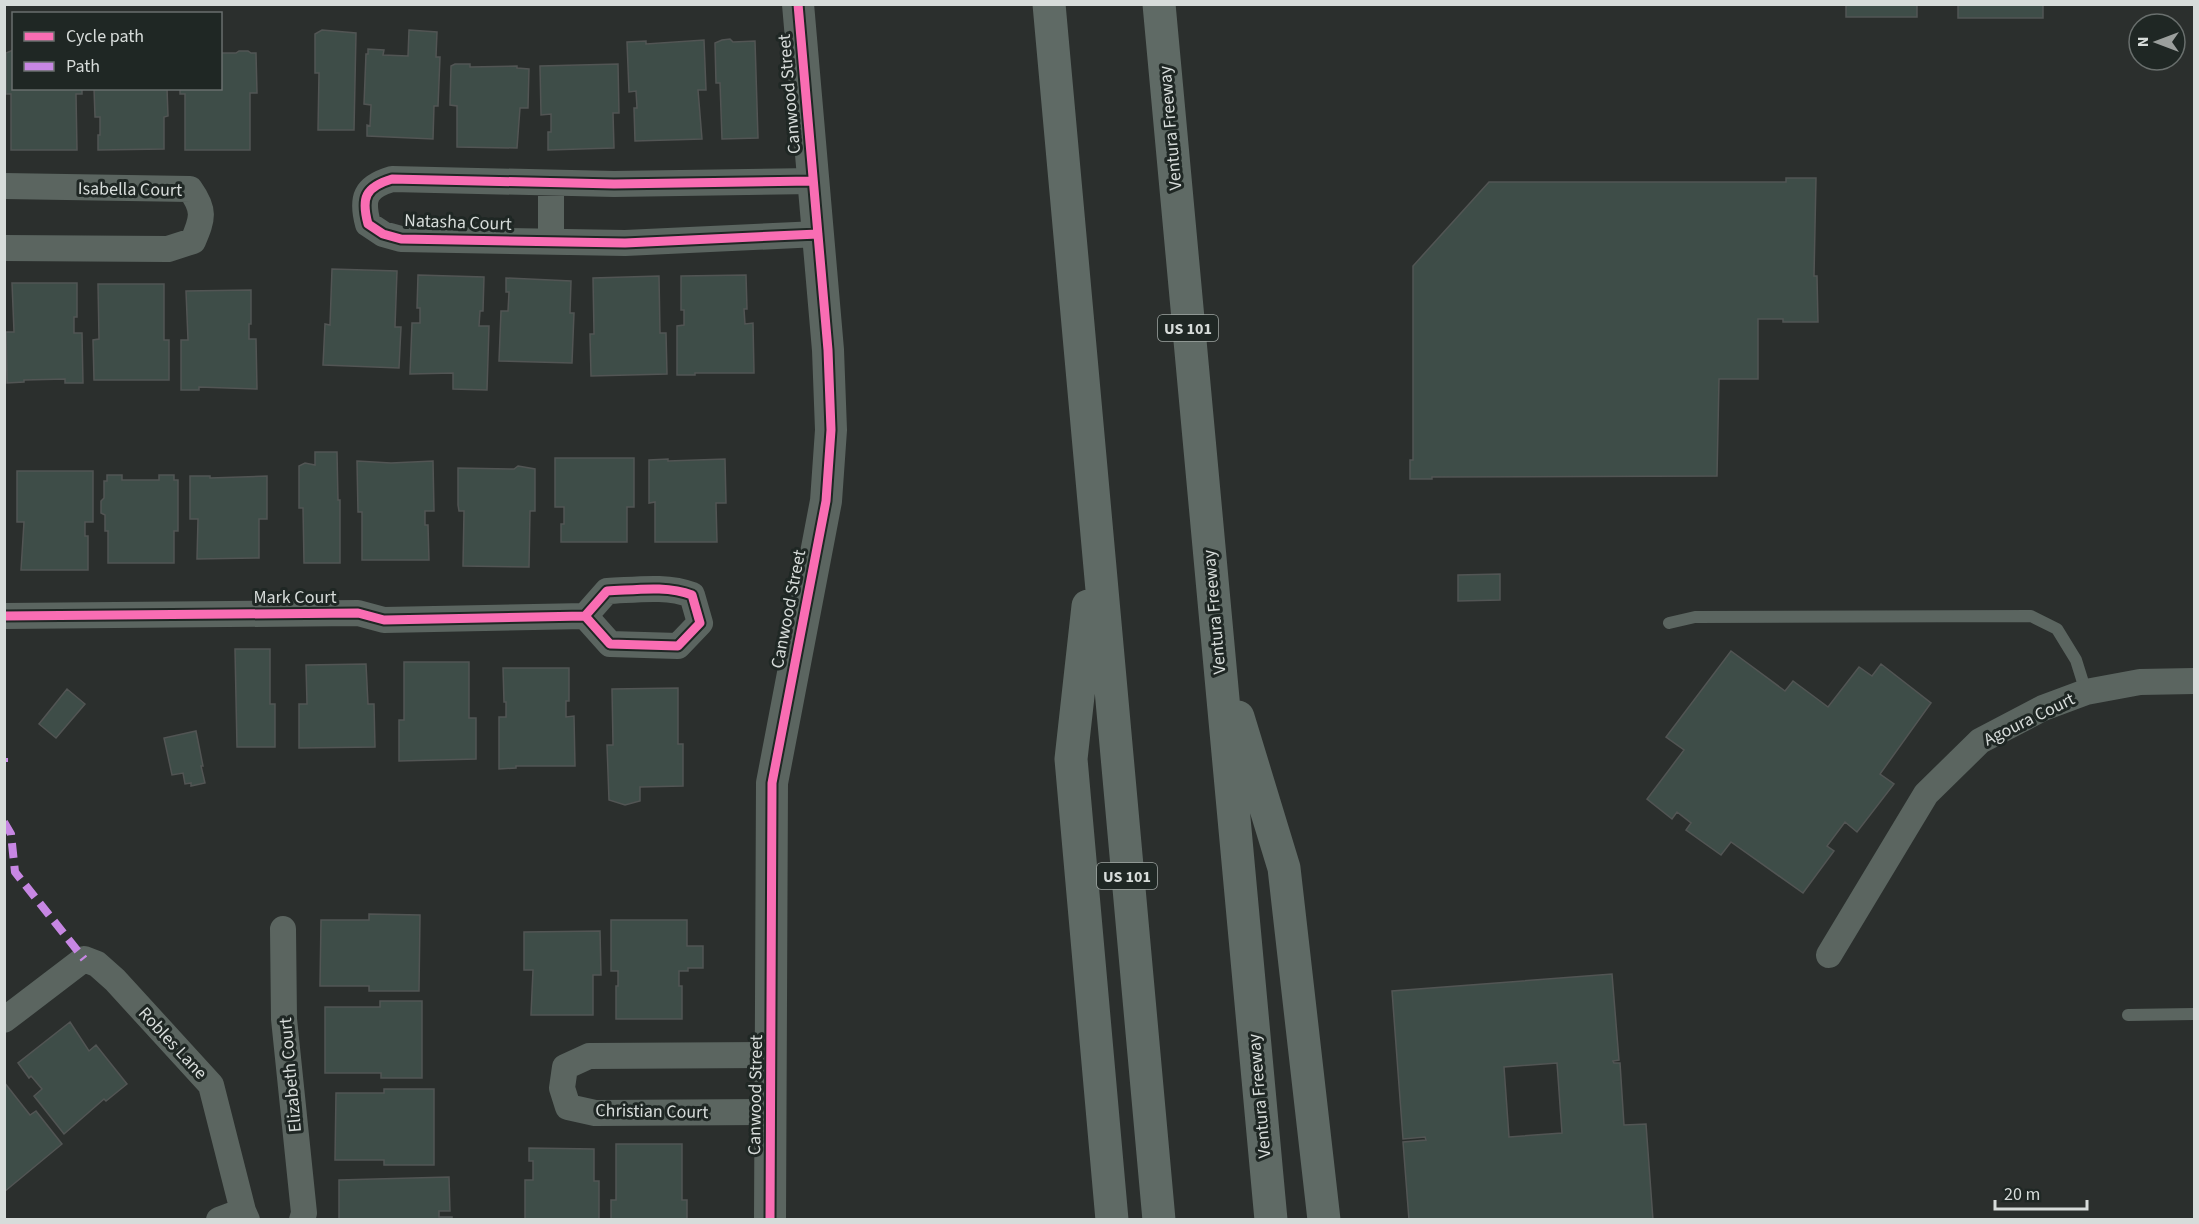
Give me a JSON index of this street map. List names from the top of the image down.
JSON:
{
  "streets": {
    "highway": ["Ventura Freeway", "US 101"],
    "street": [
      "Canwood Street",
      "Isabella Court",
      "Natasha Court",
      "Mark Court",
      "Agoura Court",
      "Robles Lane",
      "Elizabeth Court",
      "Christian Court"
    ]
  },
  "crossings": [
    ["Canwood Street", "Natasha Court"],
    ["Canwood Street", "Christian Court"]
  ],
  "legend": ["Cycle path", "Path"],
  "scale_bar": "20 m",
  "north": "left"
}
